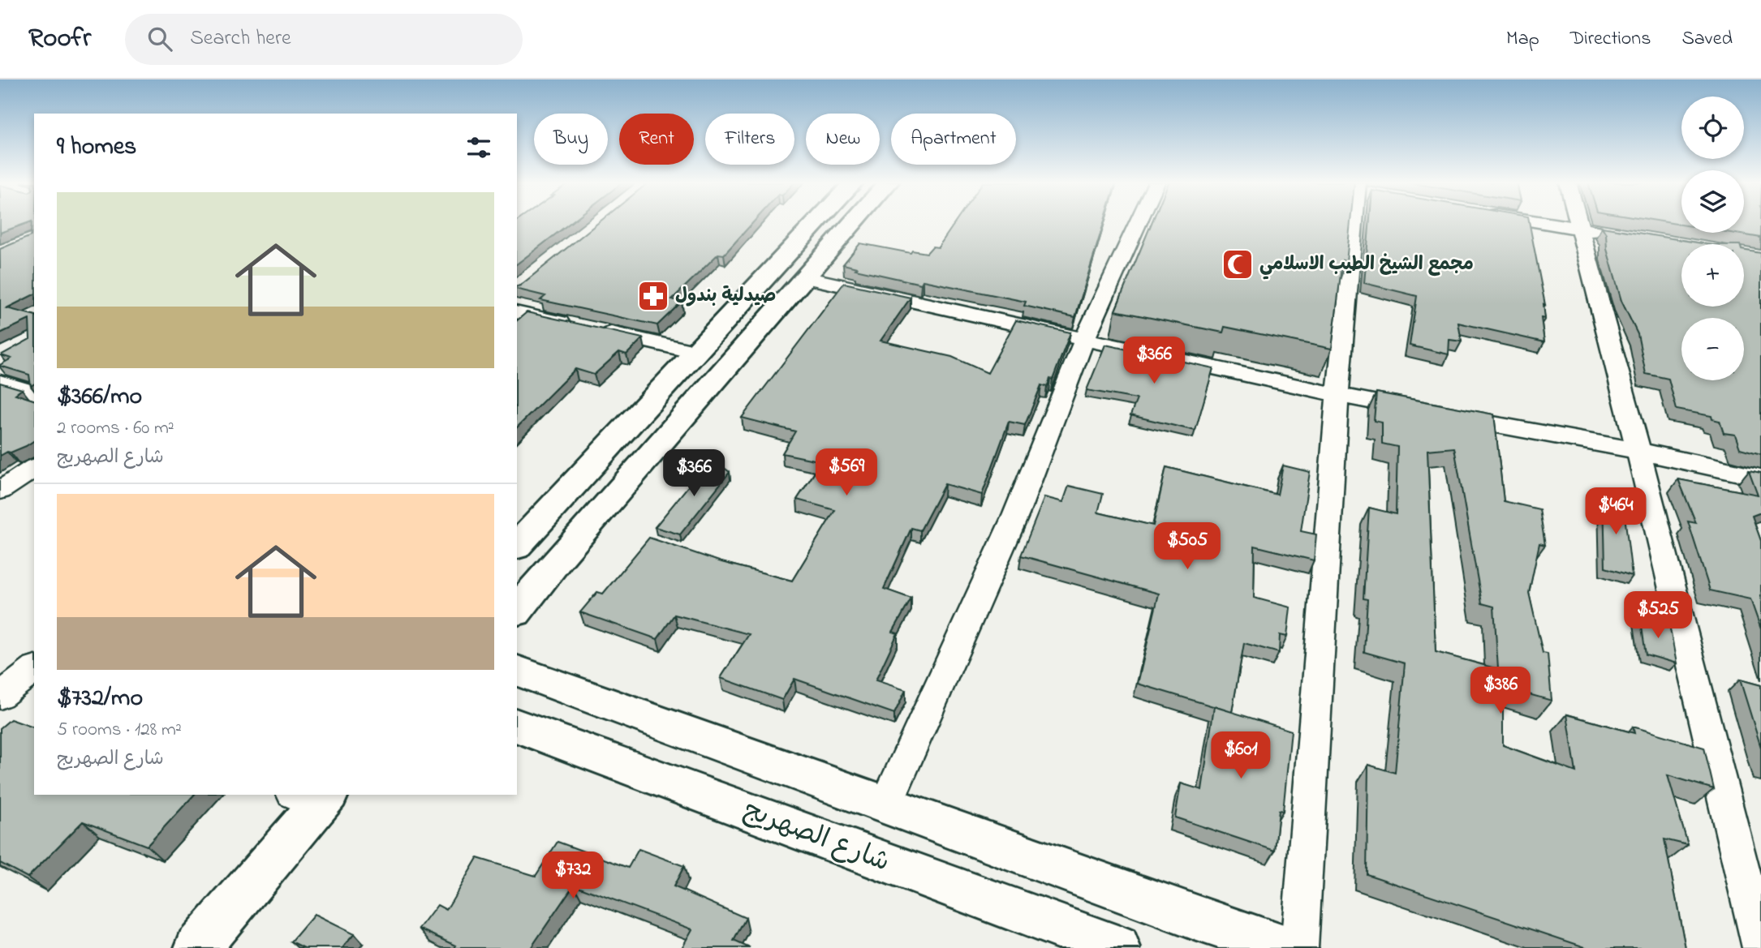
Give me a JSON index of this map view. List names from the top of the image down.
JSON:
{
  "streets": {
    "main road": ["شارع الصهريج"]
  },
  "places": {
    "mosque": ["مجمع الشيخ الطيب الاسلامي"],
    "pharmacy": ["صيدلية بندول"]
  },
  "page": {
    "header": "Roofr",
    "search": "Search here",
    "nav": ["Map", "Directions", "Saved"],
    "map_buttons": ["+", "−"],
    "chip": [
      "Buy",
      "Rent",
      "Filters",
      "New",
      "Apartment"
    ],
    "heading": "9 homes",
    "list": [
      {
        "name": "$366/mo",
        "note": "2 rooms · 60 m² · شارع الصهريج"
      },
      {
        "name": "$732/mo",
        "note": "5 rooms · 128 m² · شارع الصهريج"
      }
    ],
    "price": [
      "$366",
      "$569",
      "$366",
      "$464",
      "$505",
      "$525",
      "$386",
      "$601",
      "$732"
    ]
  }
}
